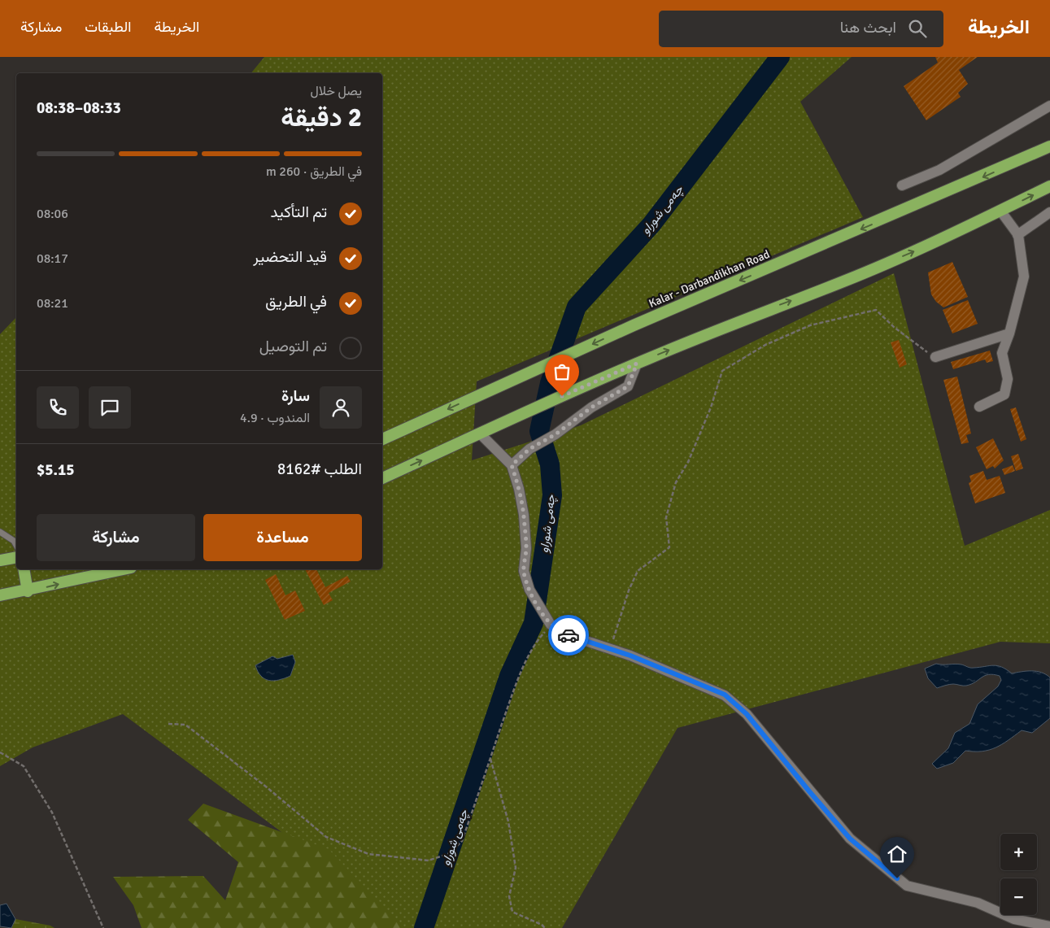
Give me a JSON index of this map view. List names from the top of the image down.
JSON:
{
  "streets": {
    "highway": ["Kalar - Darbandikhan Road"]
  },
  "water": ["چەمی شوراو"],
  "page": {
    "header": "الخريطة",
    "search": "ابحث هنا",
    "nav": ["الخريطة", "الطبقات", "مشاركة"],
    "heading": ["2 دقيقة", "يصل خلال", "08:33–08:38"],
    "panel": [
      "سارة",
      "المندوب · 4.9",
      "الطلب #8162",
      "$5.15"
    ],
    "bar": "في الطريق · 260 m",
    "list": [
      ["تم التأكيد", "08:06"],
      ["قيد التحضير", "08:17"],
      ["في الطريق", "08:21"],
      "تم التوصيل"
    ],
    "buttons": ["مساعدة", "مشاركة"],
    "map_buttons": ["+", "−"]
  }
}
